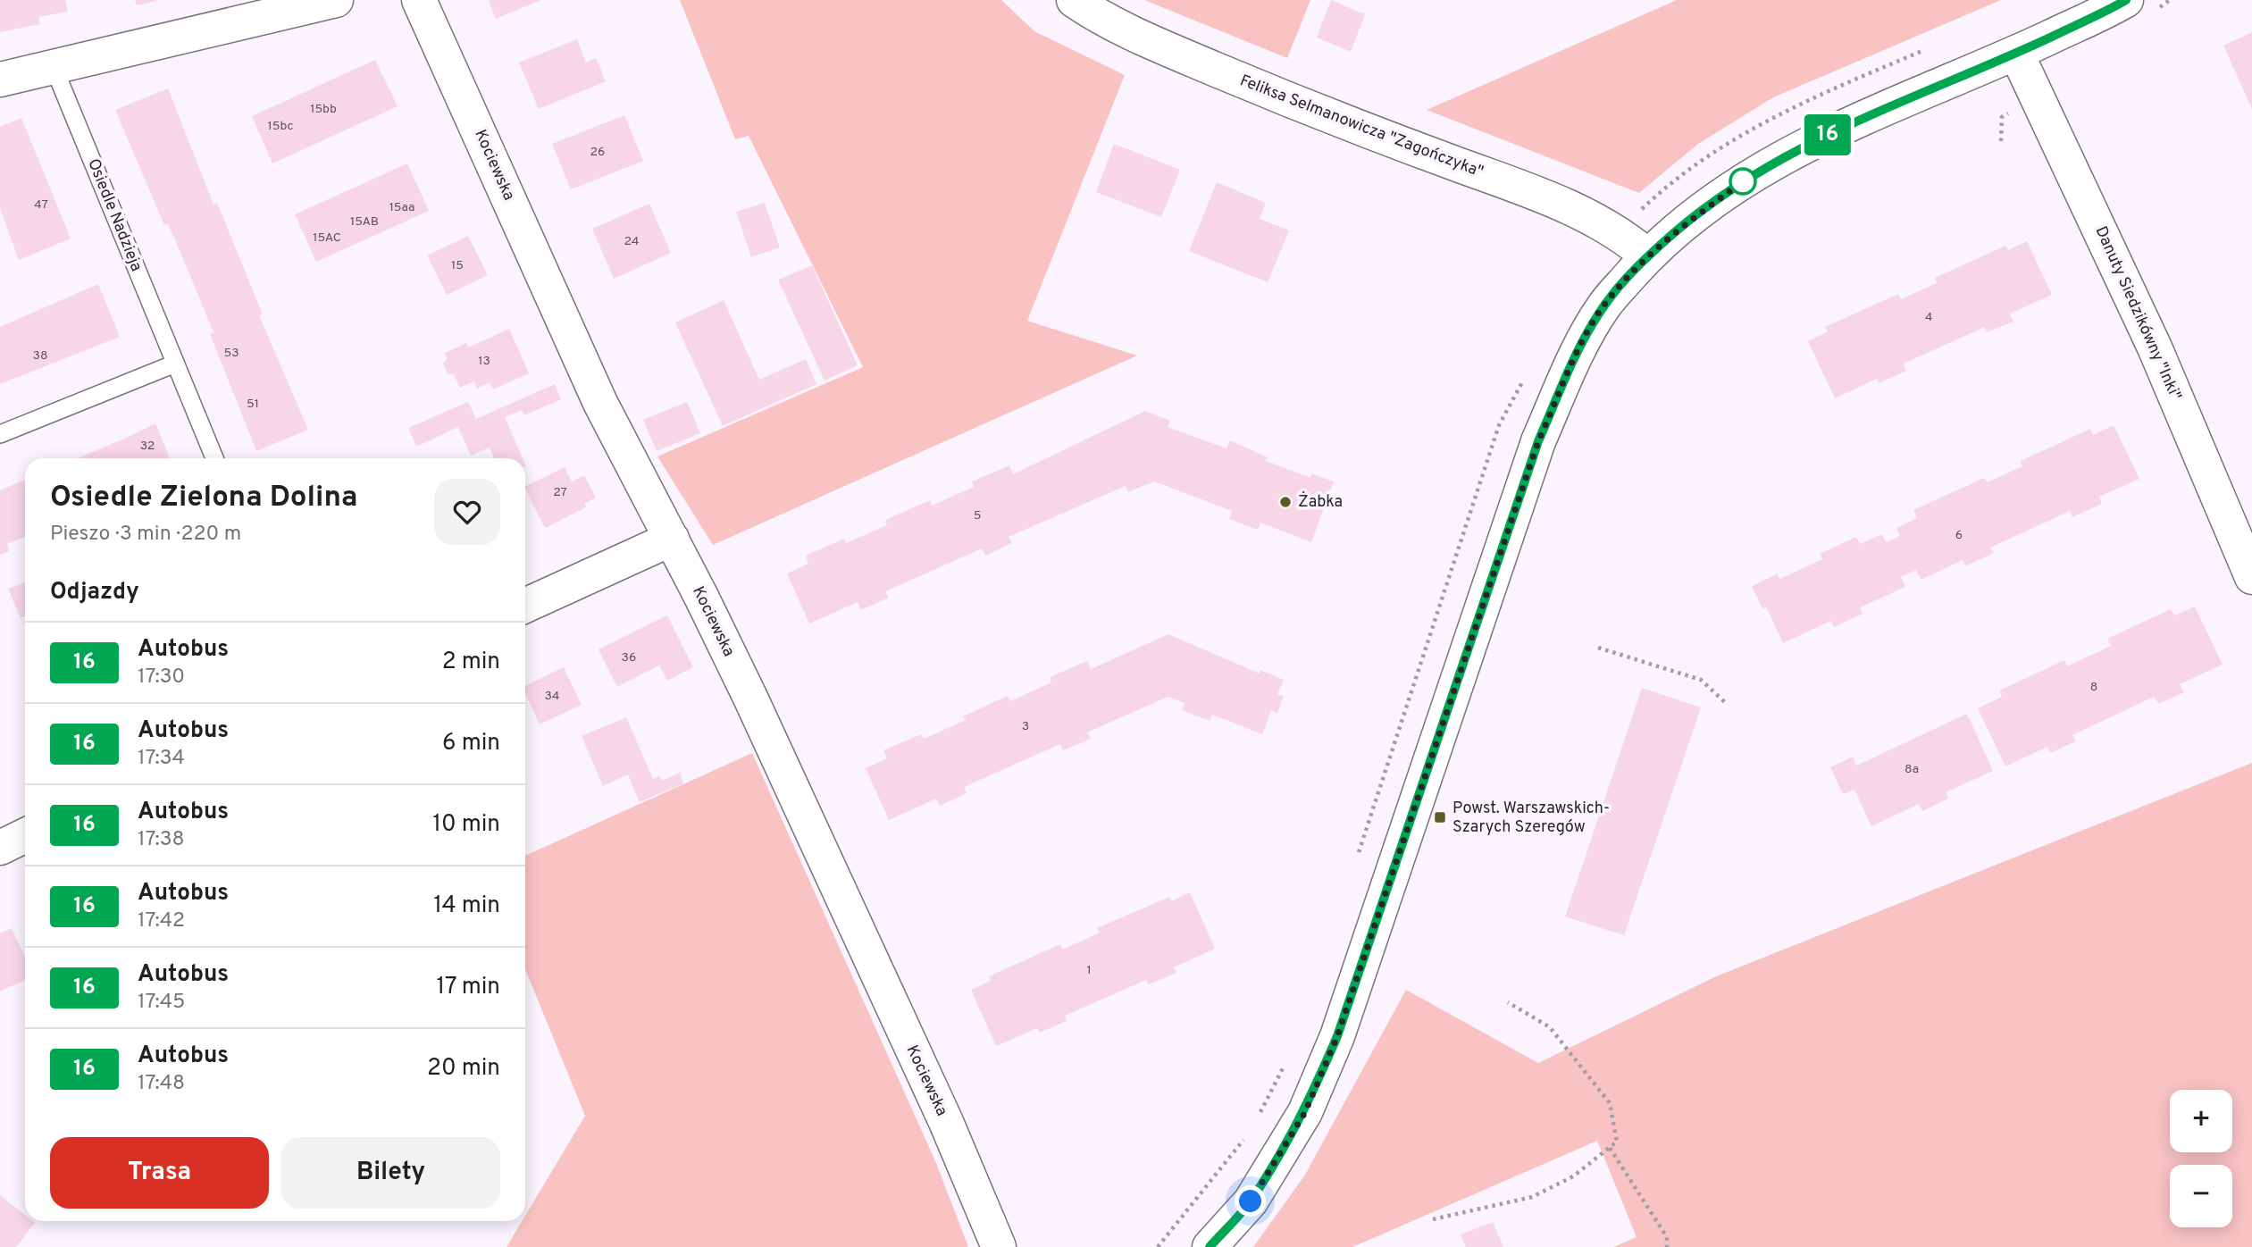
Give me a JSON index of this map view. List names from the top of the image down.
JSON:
{
  "streets": {
    "street": ["Feliksa Selmanowicza \"Zagończyka\"", "Kociewska", "Danuty Siedzikówny \"Inki\""],
    "lane": ["Osiedle Nadzieja"]
  },
  "places": {
    "other": ["Żabka"],
    "transit": ["Powst. Warszawskich- Szarych Szeregów"]
  },
  "lines": ["bus line 16"],
  "house_numbers": [
    "15bb",
    "15bc",
    "26",
    "47",
    "15aa",
    "15AB",
    "15AC",
    "24",
    "15",
    "4",
    "53",
    "38",
    "13",
    "51",
    "32",
    "27",
    "5",
    "6",
    "36",
    "8",
    "34",
    "3",
    "8a",
    "1"
  ],
  "page": {
    "on_map": "16",
    "heading": [
      ["Osiedle Zielona Dolina", "Pieszo · 3 min · 220 m"],
      "Odjazdy"
    ],
    "list": [
      {
        "mark": "16",
        "name": "Autobus",
        "note": "17:30",
        "value": "2 min"
      },
      {
        "mark": "16",
        "name": "Autobus",
        "note": "17:34",
        "value": "6 min"
      },
      {
        "mark": "16",
        "name": "Autobus",
        "note": "17:38",
        "value": "10 min"
      },
      {
        "mark": "16",
        "name": "Autobus",
        "note": "17:42",
        "value": "14 min"
      },
      {
        "mark": "16",
        "name": "Autobus",
        "note": "17:45",
        "value": "17 min"
      },
      {
        "mark": "16",
        "name": "Autobus",
        "note": "17:48",
        "value": "20 min"
      }
    ],
    "map_buttons": ["+", "−"],
    "buttons": ["Trasa", "Bilety"]
  }
}
